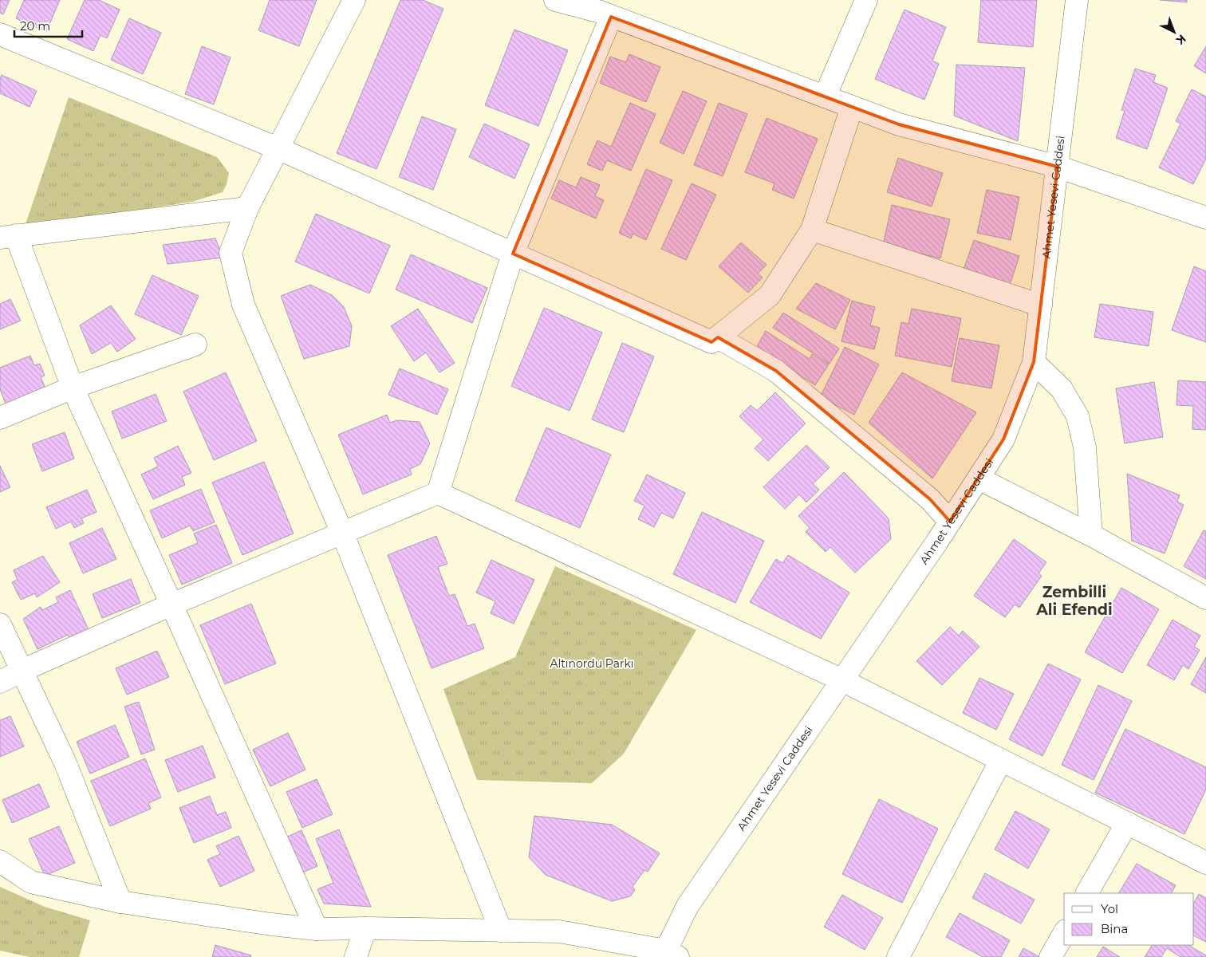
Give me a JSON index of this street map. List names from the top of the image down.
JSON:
{
  "streets": {
    "street": ["Ahmet Yesevi Caddesi"]
  },
  "districts": ["Zembilli Ali Efendi"],
  "parks": ["Altınordu Parkı"],
  "legend": ["Yol", "Bina"],
  "scale_bar": "20 m",
  "north": "bottom right"
}
